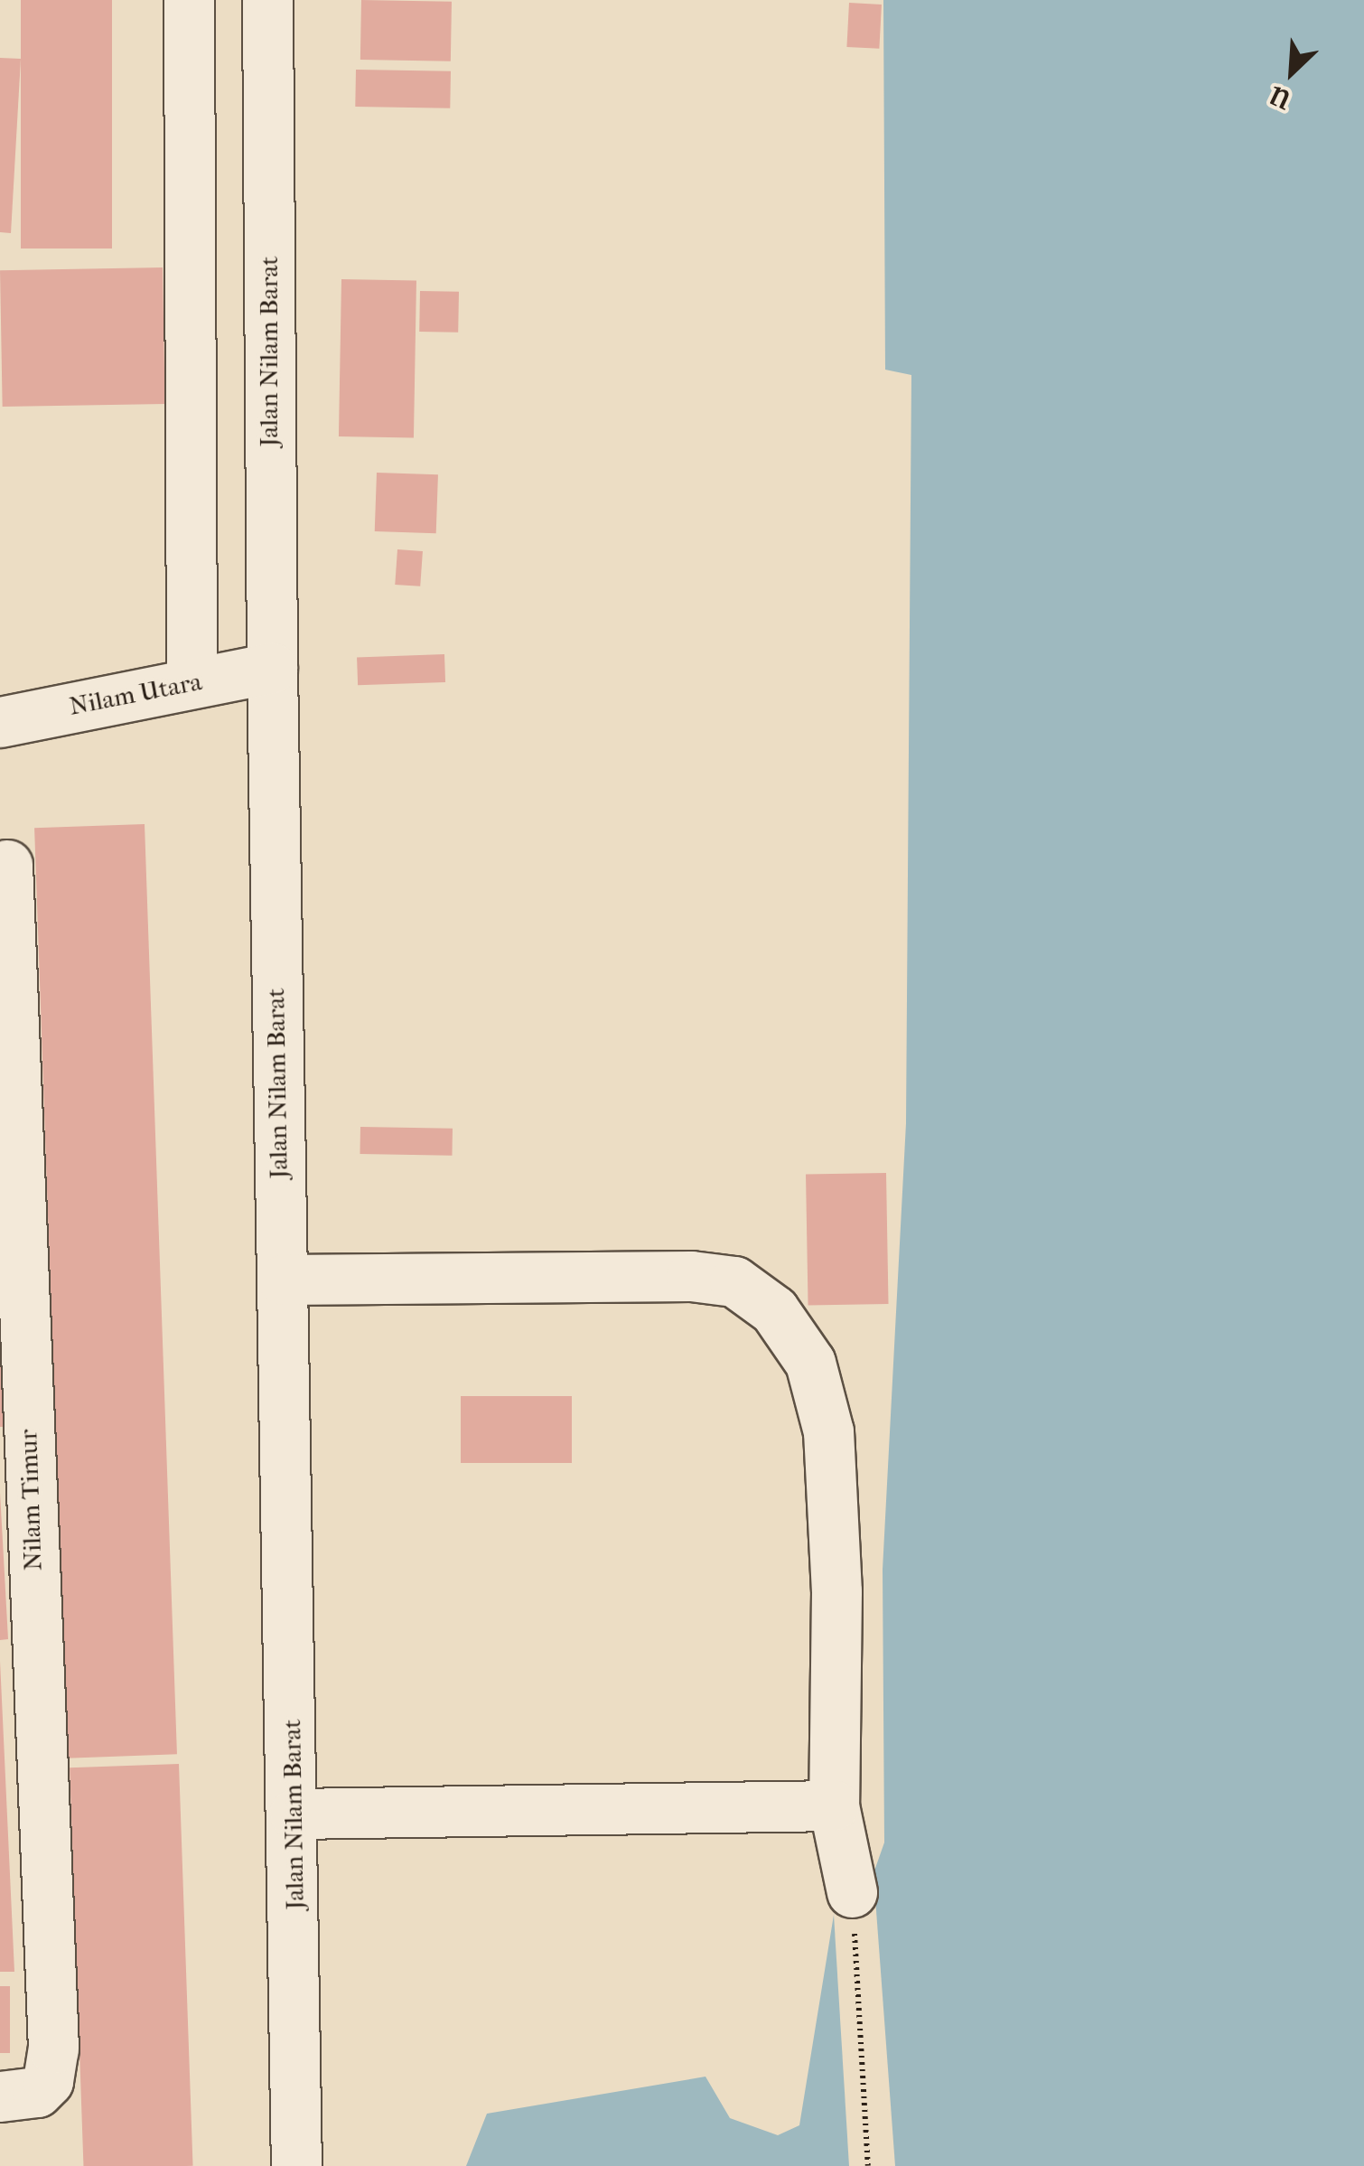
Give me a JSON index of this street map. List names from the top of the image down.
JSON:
{
  "streets": {
    "lane": ["Jalan Nilam Barat", "Nilam Utara", "Nilam Timur"]
  },
  "crossings": [
    ["Jalan Nilam Barat", "Nilam Utara"]
  ],
  "north": "bottom left"
}
